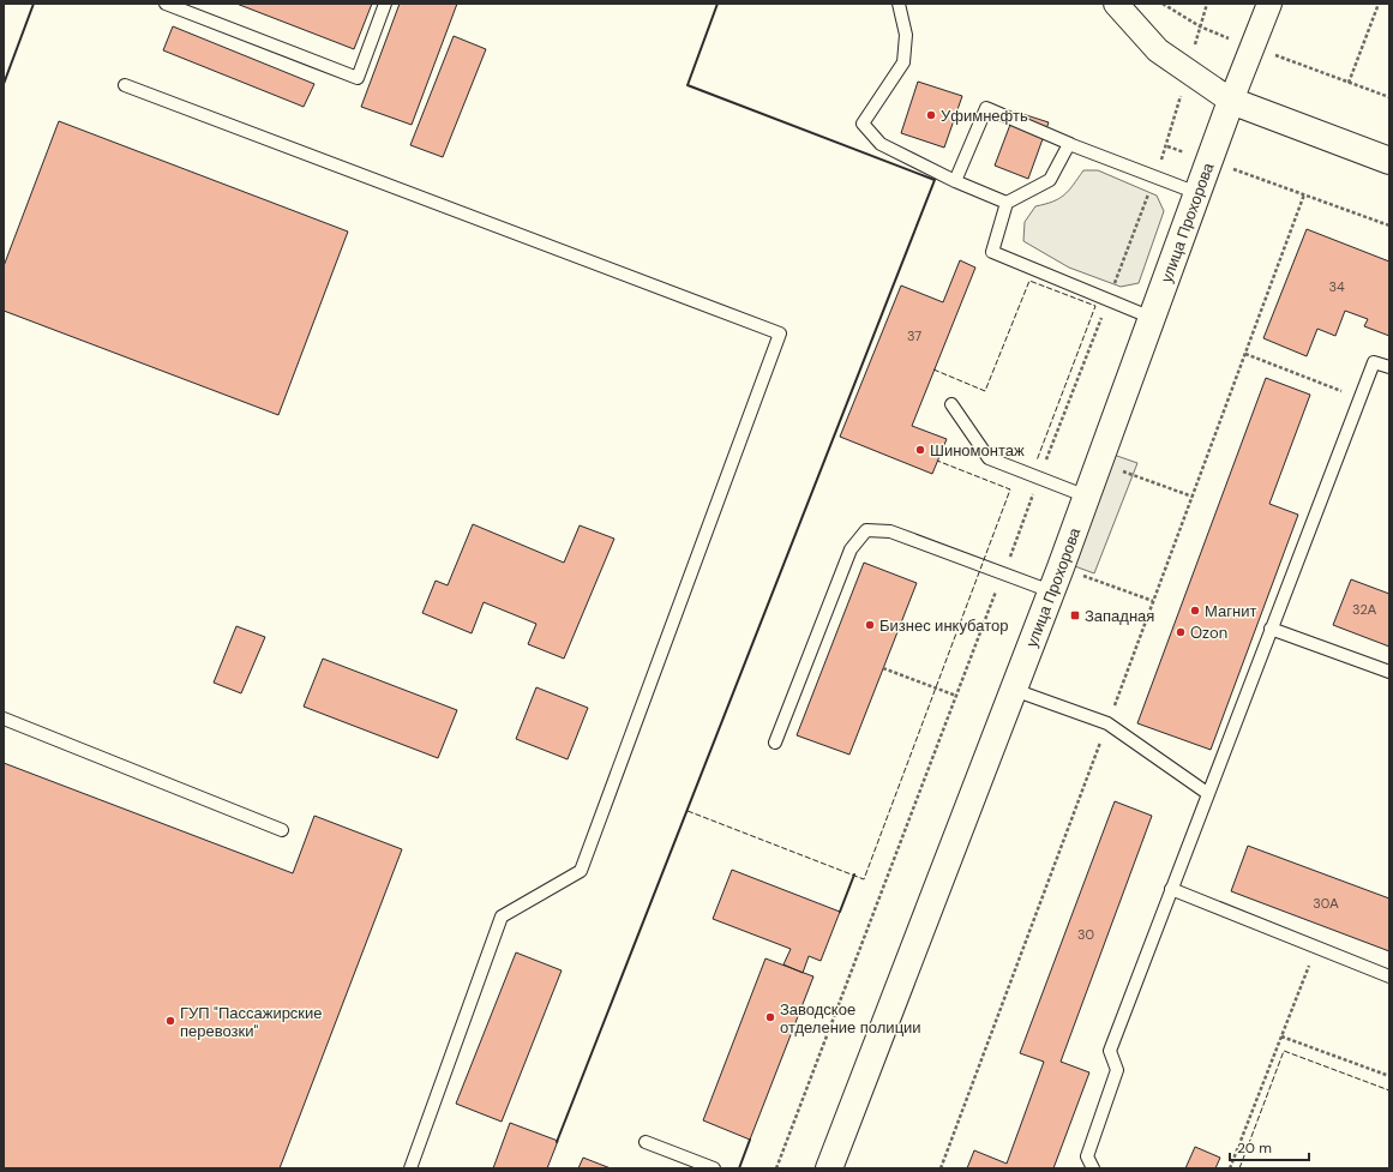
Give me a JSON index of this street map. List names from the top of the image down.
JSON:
{
  "streets": {
    "street": ["улица Прохорова"]
  },
  "places": {
    "other": [
      "Уфимнефть",
      "Шиномонтаж",
      "Магнит",
      "Бизнес инкубатор",
      "Ozon",
      "Заводское отделение полиции",
      "ГУП \"Пассажирские перевозки\""
    ],
    "transit": ["Западная"]
  },
  "house_numbers": [
    "34",
    "37",
    "32А",
    "30А",
    "30"
  ],
  "scale_bar": "20 m"
}
